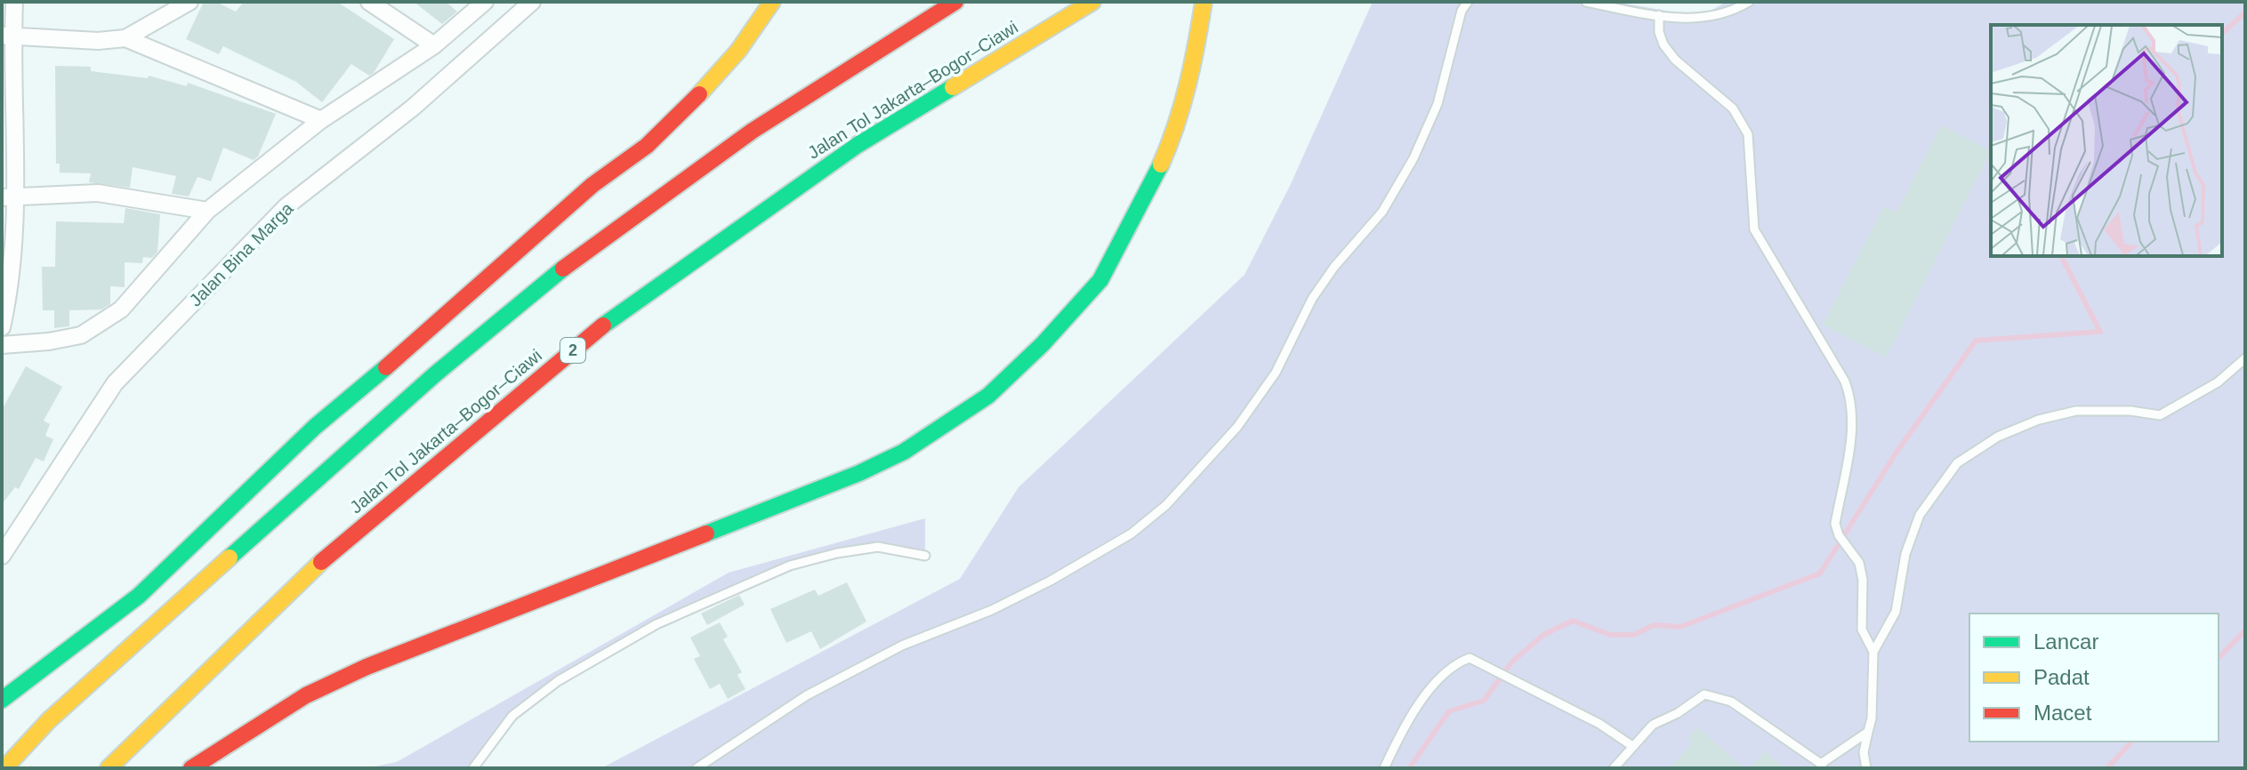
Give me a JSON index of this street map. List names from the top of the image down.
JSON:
{
  "streets": {
    "highway": ["Jalan Tol Jakarta–Bogor–Ciawi", "2"],
    "street": ["Jalan Bina Marga"]
  },
  "legend": ["Lancar", "Padat", "Macet"]
}
